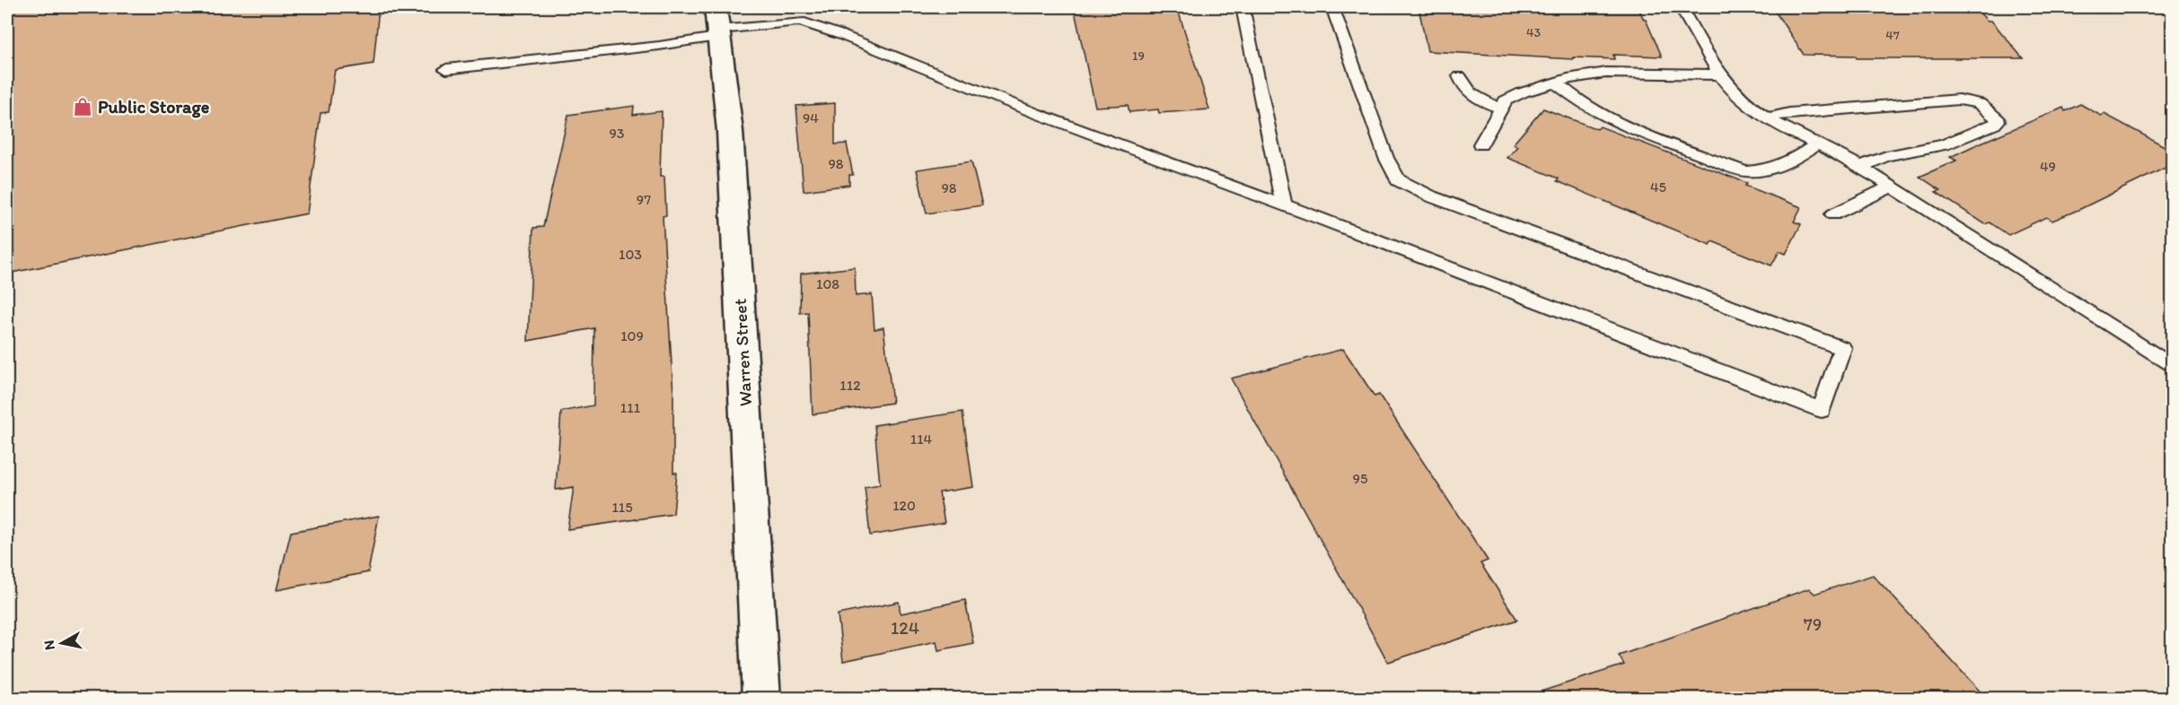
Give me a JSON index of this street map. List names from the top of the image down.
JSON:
{
  "streets": {
    "main road": ["Warren Street"]
  },
  "places": {
    "shop": ["Public Storage"]
  },
  "house_numbers": [
    "43",
    "47",
    "19",
    "94",
    "93",
    "98",
    "49",
    "45",
    "98",
    "97",
    "103",
    "108",
    "109",
    "112",
    "111",
    "114",
    "95",
    "120",
    "115",
    "79",
    "124"
  ],
  "north": "left"
}
